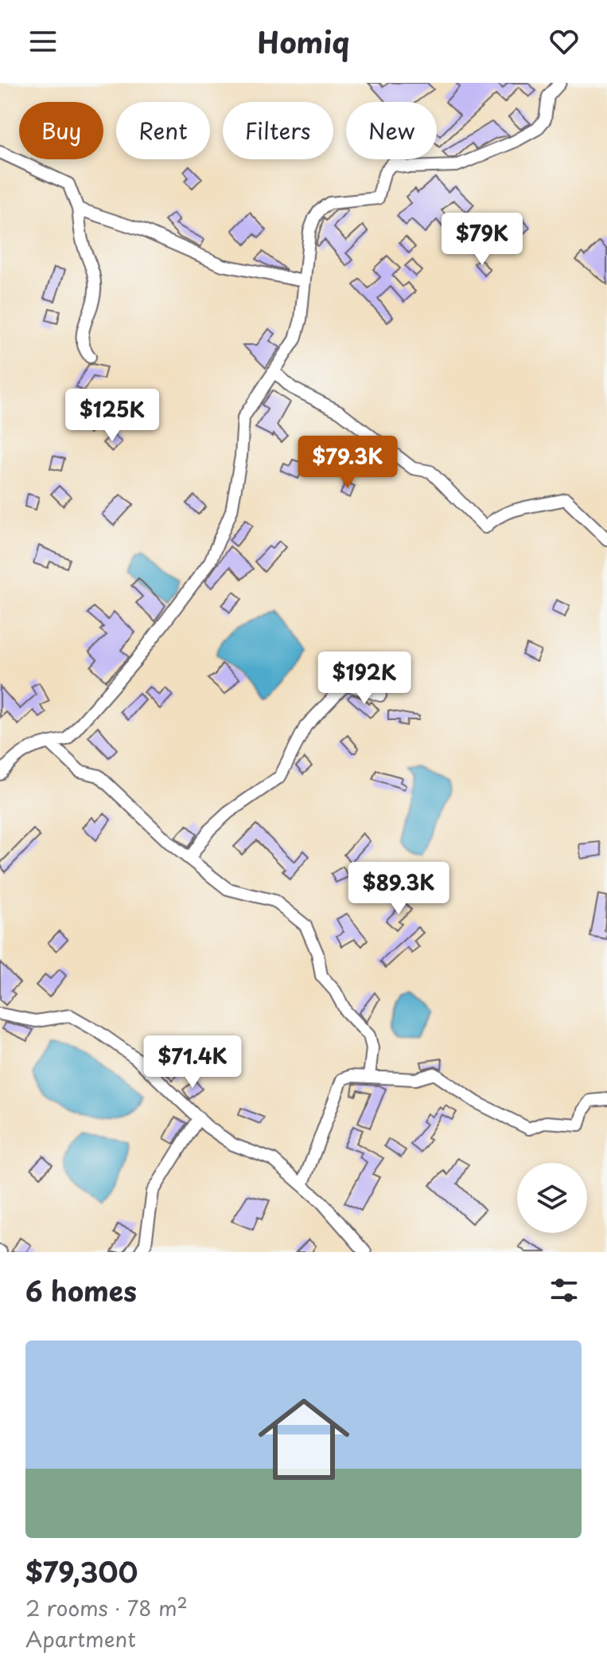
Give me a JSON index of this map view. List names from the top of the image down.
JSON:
{
  "page": {
    "header": "Homiq",
    "chip": [
      "Buy",
      "Rent",
      "Filters",
      "New"
    ],
    "price": [
      "$79K",
      "$125K",
      "$79.3K",
      "$192K",
      "$89.3K",
      "$71.4K"
    ],
    "heading": "6 homes",
    "list": [
      {
        "name": "$79,300",
        "note": "2 rooms · 78 m² · Apartment"
      }
    ]
  }
}
